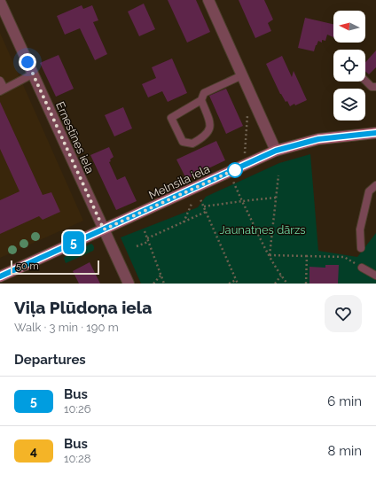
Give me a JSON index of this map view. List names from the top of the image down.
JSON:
{
  "streets": {
    "street": ["Ernestīnes iela", "Melnsila iela"]
  },
  "crossings": [
    ["Ernestīnes iela", "Melnsila iela"]
  ],
  "parks": ["Jaunatnes dārzs"],
  "lines": ["bus line 5"],
  "scale_bar": "50 m",
  "north": "left",
  "page": {
    "on_map": "5",
    "scale": "50 m",
    "heading": [
      ["Viļa Plūdoņa iela", "Walk · 3 min · 190 m"],
      "Departures"
    ],
    "list": [
      {
        "mark": "5",
        "name": "Bus",
        "note": "10:26",
        "value": "6 min"
      },
      {
        "mark": "4",
        "name": "Bus",
        "note": "10:28",
        "value": "8 min"
      }
    ]
  }
}
